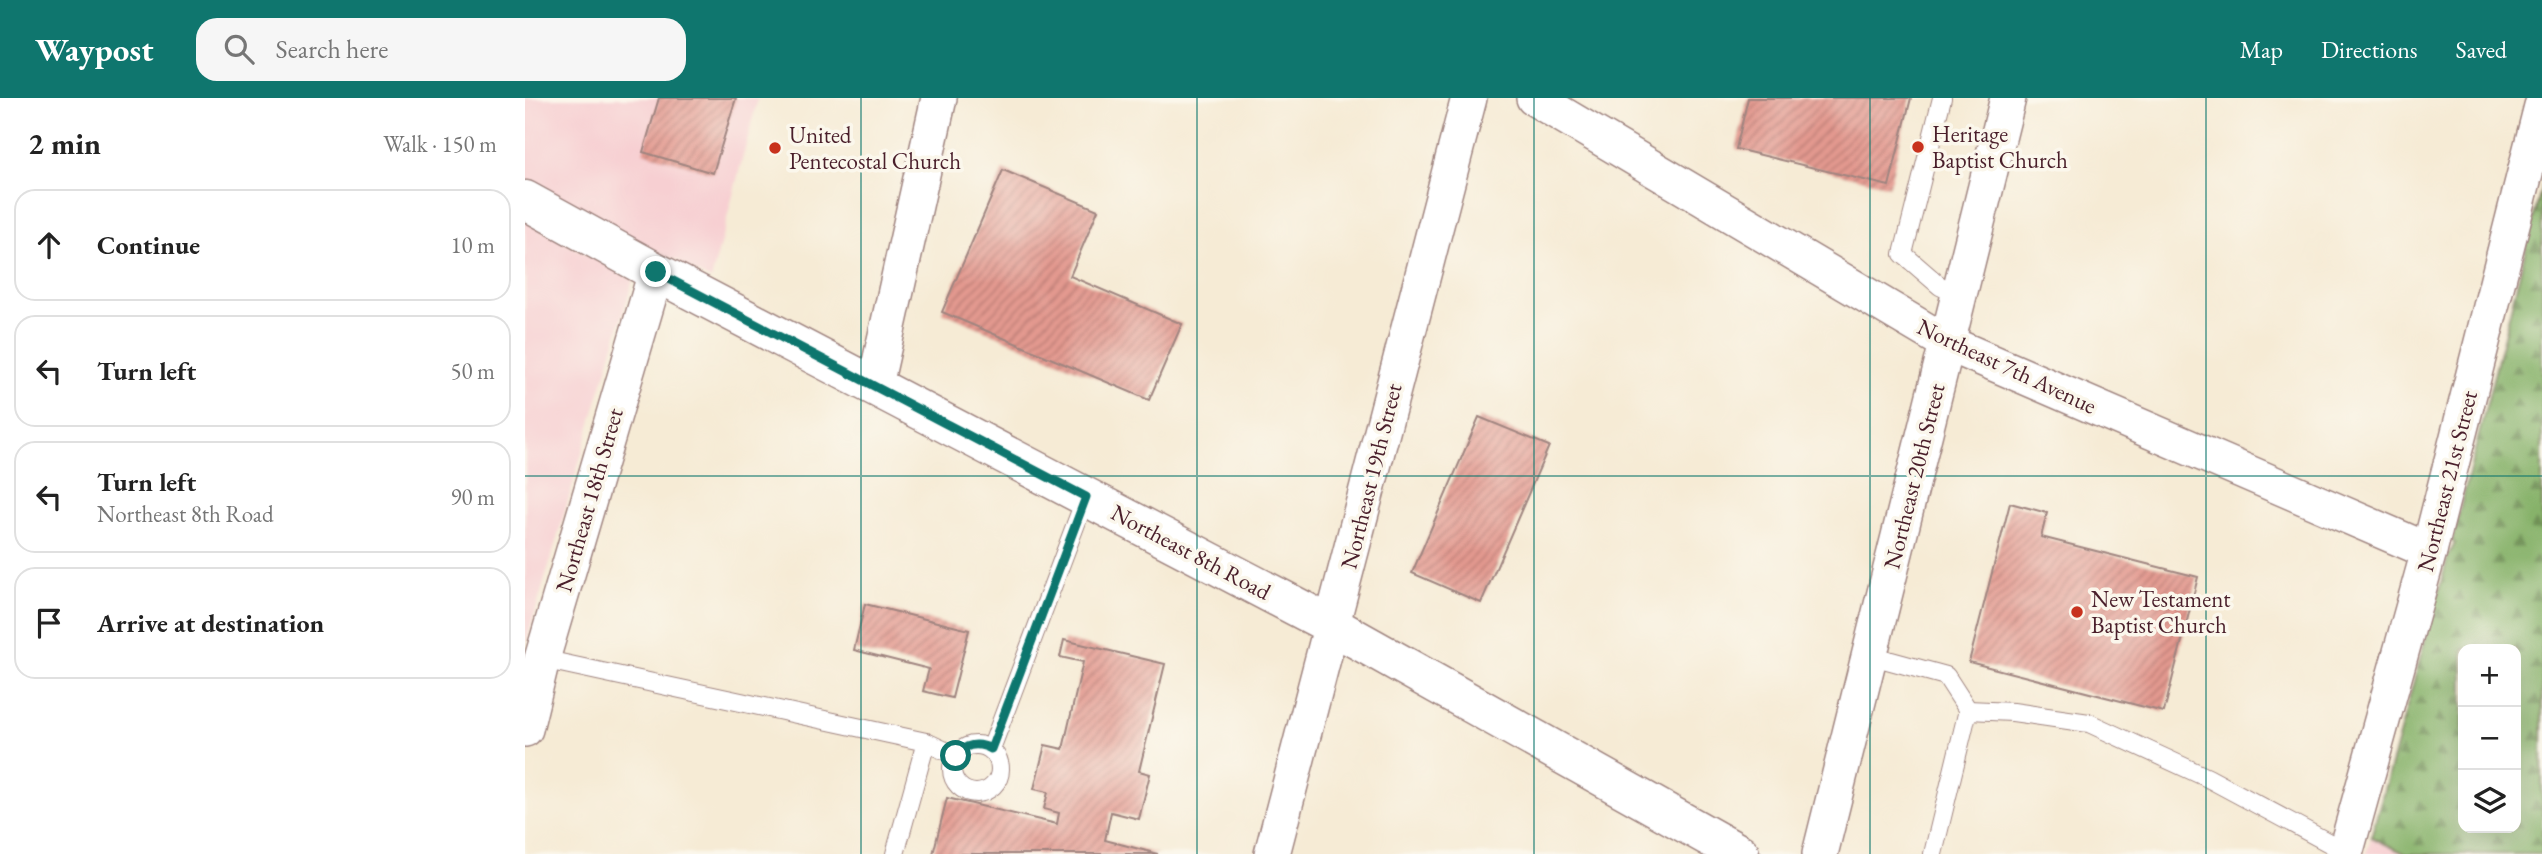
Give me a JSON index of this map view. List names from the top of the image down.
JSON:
{
  "streets": {
    "main road": ["Northeast 8th Road"],
    "street": [
      "Northeast 7th Avenue",
      "Northeast 19th Street",
      "Northeast 20th Street",
      "Northeast 21st Street",
      "Northeast 18th Street"
    ]
  },
  "crossings": [
    ["Northeast 7th Avenue", "Northeast 20th Street"],
    ["Northeast 7th Avenue", "Northeast 21st Street"],
    ["Northeast 19th Street", "Northeast 8th Road"],
    ["Northeast 18th Street", "Northeast 8th Road"]
  ],
  "places": ["Heritage Baptist Church", "United Pentecostal Church", "New Testament Baptist Church"],
  "page": {
    "header": "Waypost",
    "search": "Search here",
    "nav": ["Map", "Directions", "Saved"],
    "heading": ["2 min", "Walk · 150 m"],
    "list": [
      ["Continue", "10 m"],
      ["Turn left", "50 m"],
      ["Turn left", "Northeast 8th Road", "90 m"],
      "Arrive at destination"
    ],
    "map_buttons": ["+", "−"]
  }
}
